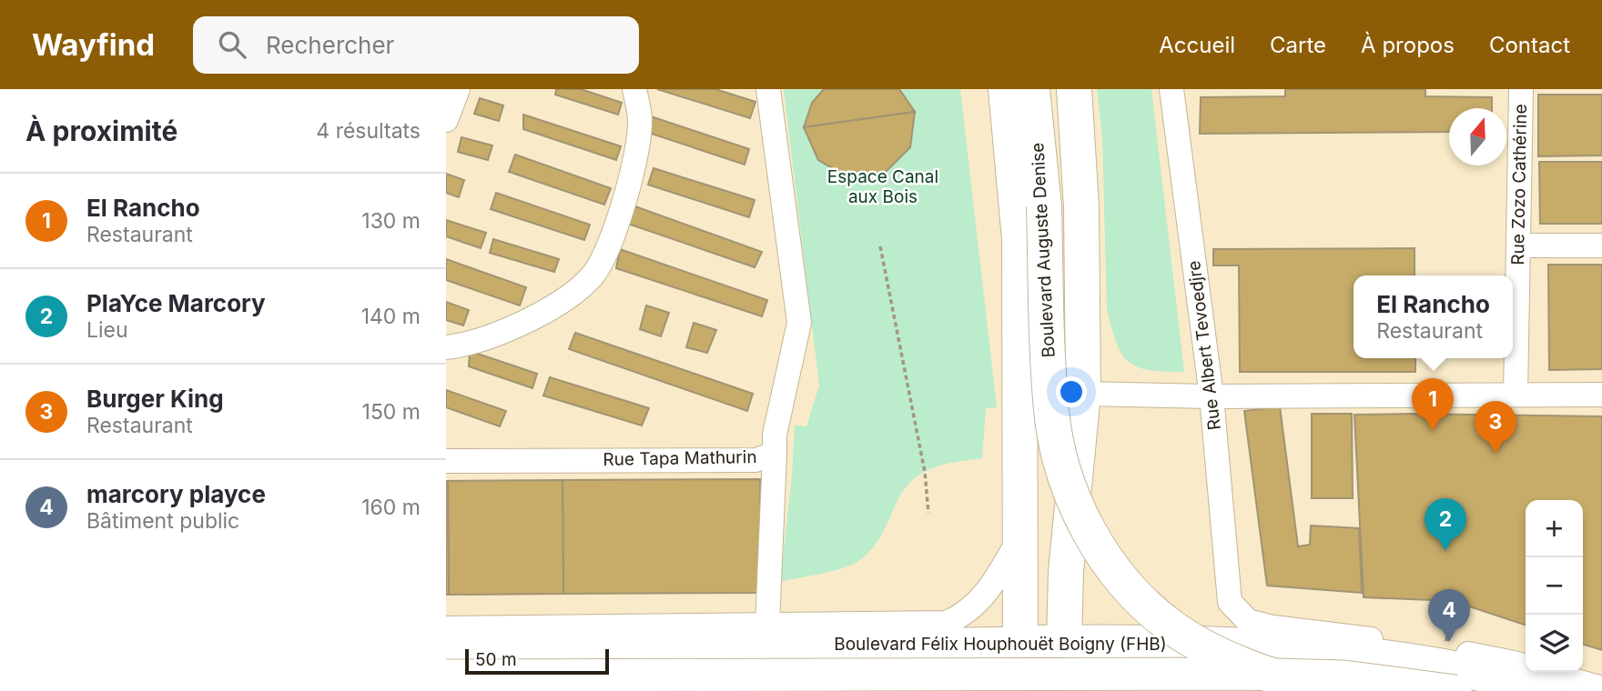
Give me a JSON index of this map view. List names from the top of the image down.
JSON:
{
  "streets": {
    "highway": ["Boulevard Auguste Denise", "Boulevard Félix Houphouët Boigny (FHB)"],
    "street": ["Rue Zozo Cathérine", "Rue Albert Tevoedjre", "Rue Tapa Mathurin"]
  },
  "crossings": [
    ["Boulevard Auguste Denise", "Boulevard Félix Houphouët Boigny (FHB)"]
  ],
  "parks": ["Espace Canal aux Bois"],
  "scale_bar": "50 m",
  "north": "top",
  "page": {
    "header": "Wayfind",
    "search": "Rechercher",
    "nav": [
      "Accueil",
      "Carte",
      "À propos",
      "Contact"
    ],
    "heading": ["À proximité", "4 résultats"],
    "list": [
      {
        "mark": "1",
        "name": "El Rancho",
        "note": "Restaurant",
        "value": "130 m"
      },
      {
        "mark": "2",
        "name": "PlaYce Marcory",
        "note": "Lieu",
        "value": "140 m"
      },
      {
        "mark": "3",
        "name": "Burger King",
        "note": "Restaurant",
        "value": "150 m"
      },
      {
        "mark": "4",
        "name": "marcory playce",
        "note": "Bâtiment public",
        "value": "160 m"
      }
    ],
    "popup": ["El Rancho", "Restaurant"],
    "pins": [
      "1",
      "3",
      "2",
      "4"
    ],
    "map_buttons": ["+", "−"],
    "scale": "50 m"
  }
}
